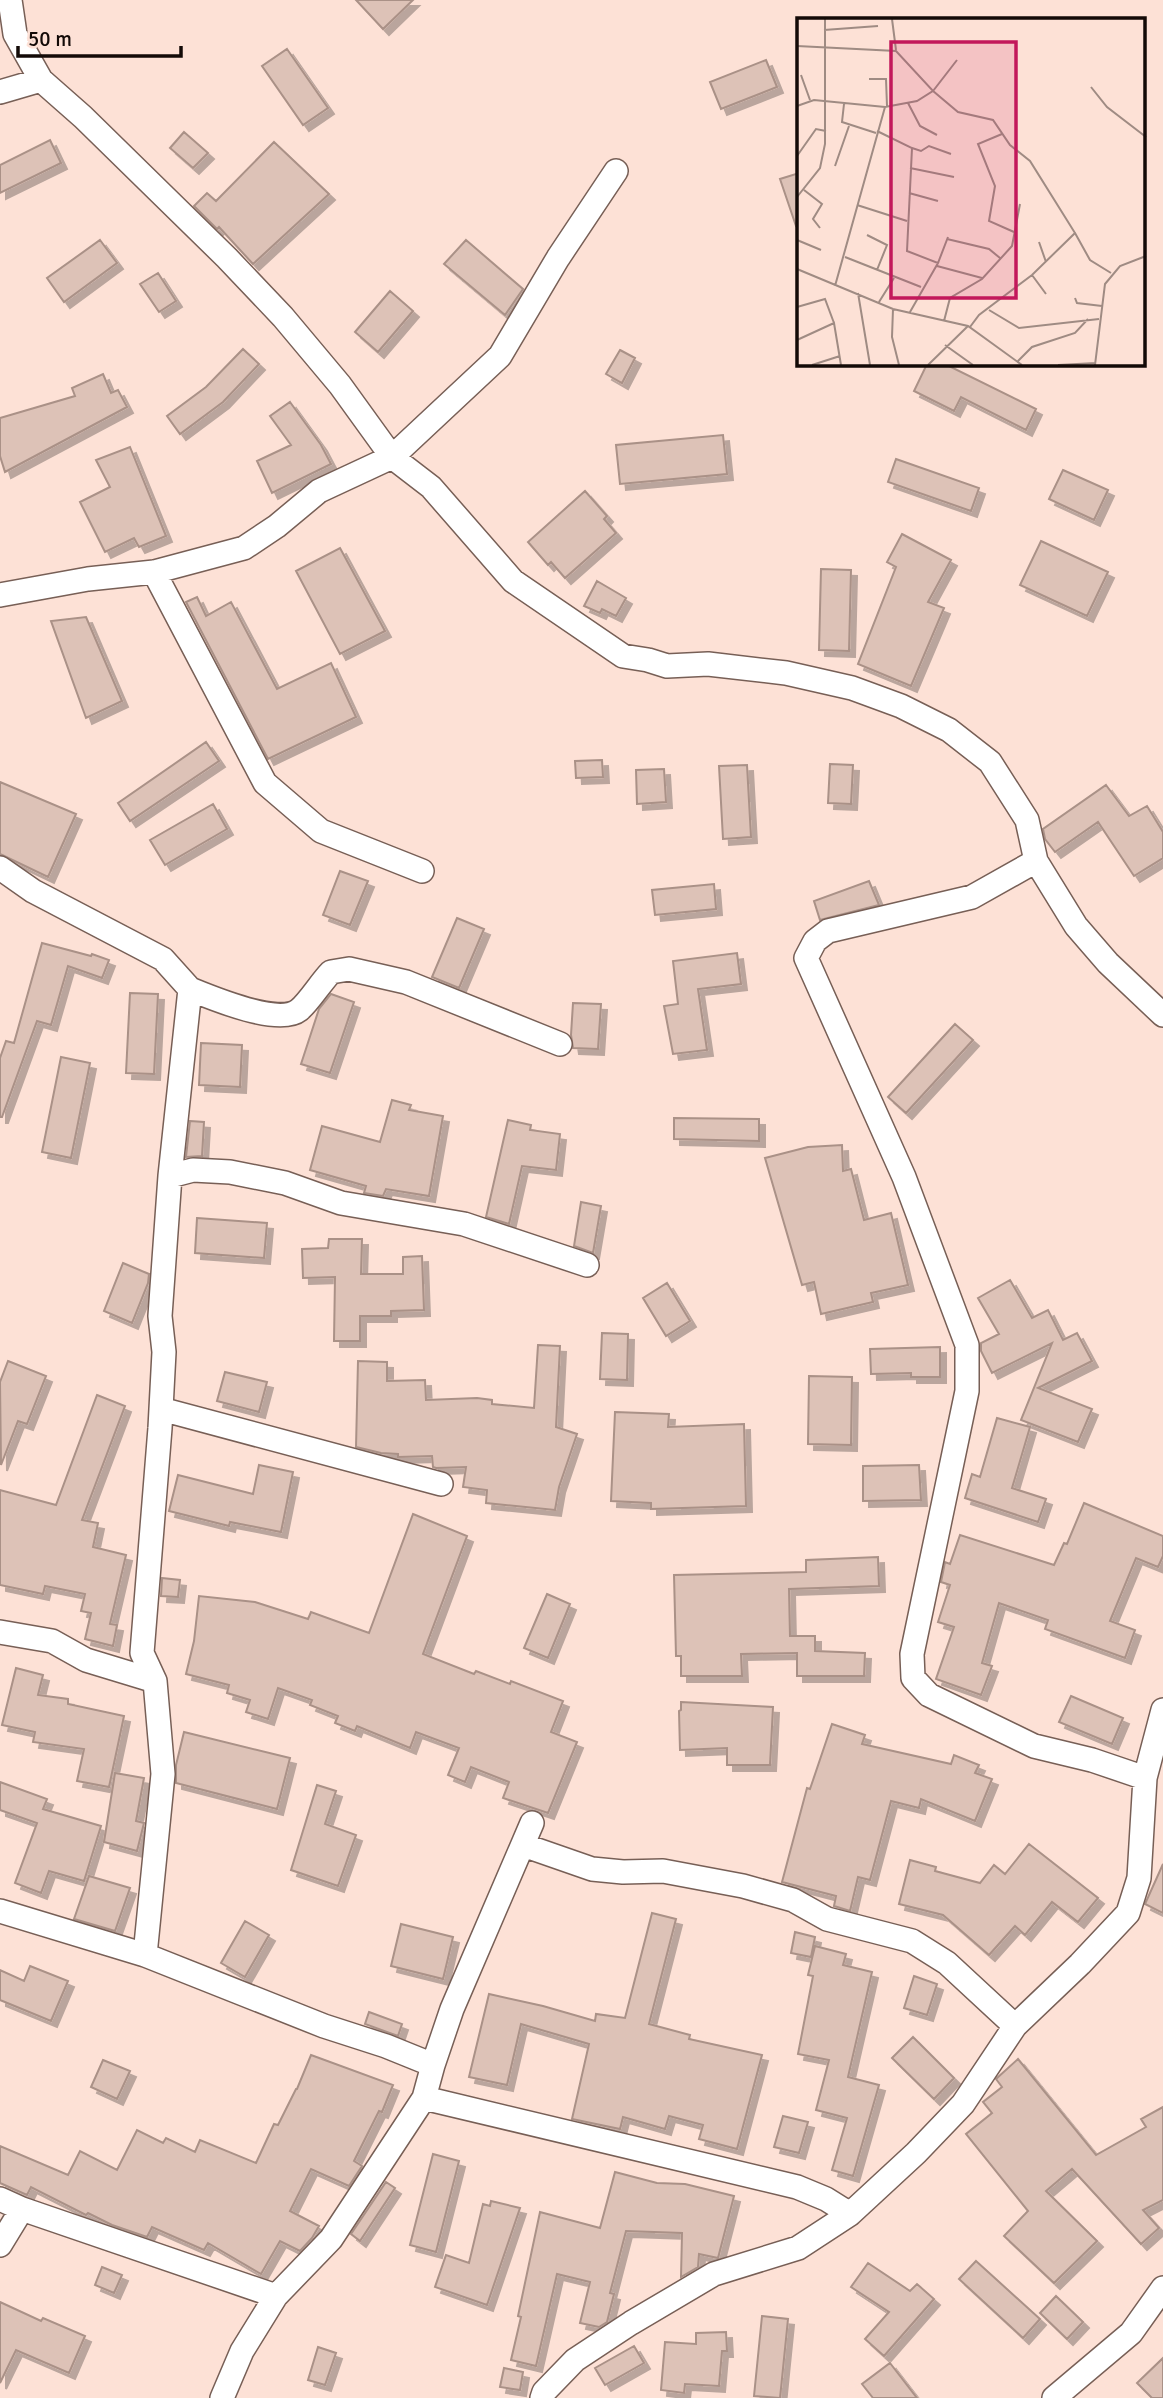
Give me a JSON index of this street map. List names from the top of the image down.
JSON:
{
  "scale_bar": "50 m"
}
